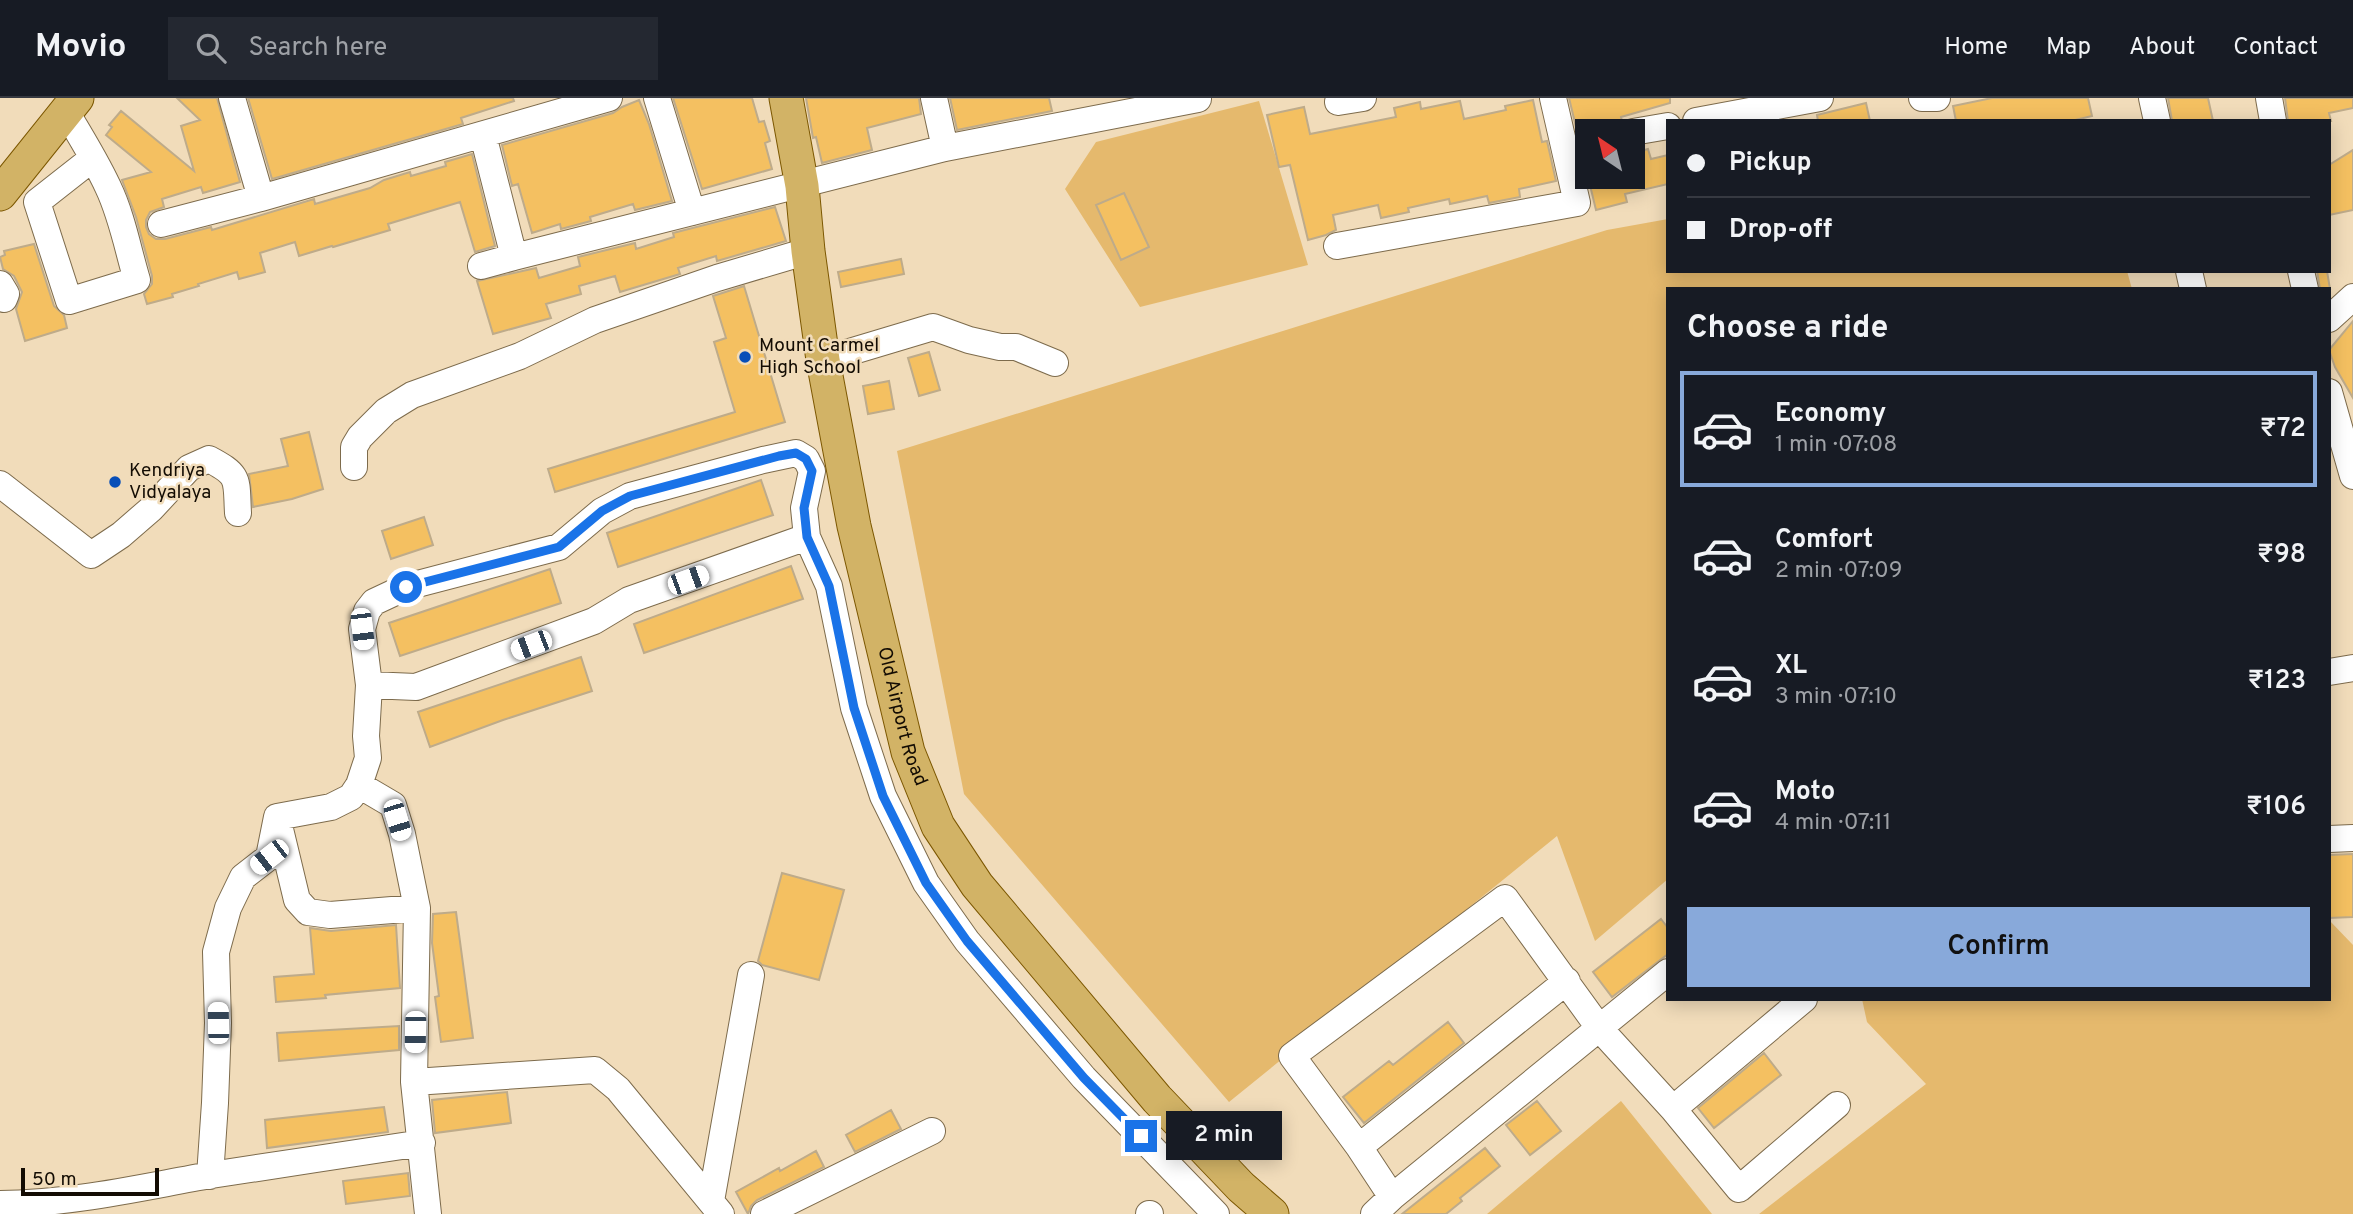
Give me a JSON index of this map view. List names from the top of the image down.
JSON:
{
  "streets": {
    "main road": ["Old Airport Road"]
  },
  "places": ["Mount Carmel High School", "Kendriya Vidyalaya"],
  "scale_bar": "50 m",
  "north": "top left",
  "page": {
    "header": "Movio",
    "search": "Search here",
    "nav": [
      "Home",
      "Map",
      "About",
      "Contact"
    ],
    "banner": ["Pickup", "Drop-off"],
    "heading": "Choose a ride",
    "list": [
      {
        "name": "Economy",
        "note": "1 min · 07:08",
        "value": "₹72"
      },
      {
        "name": "Comfort",
        "note": "2 min · 07:09",
        "value": "₹98"
      },
      {
        "name": "XL",
        "note": "3 min · 07:10",
        "value": "₹123"
      },
      {
        "name": "Moto",
        "note": "4 min · 07:11",
        "value": "₹106"
      }
    ],
    "buttons": "Confirm",
    "bubble": "2 min",
    "scale": "50 m"
  }
}
